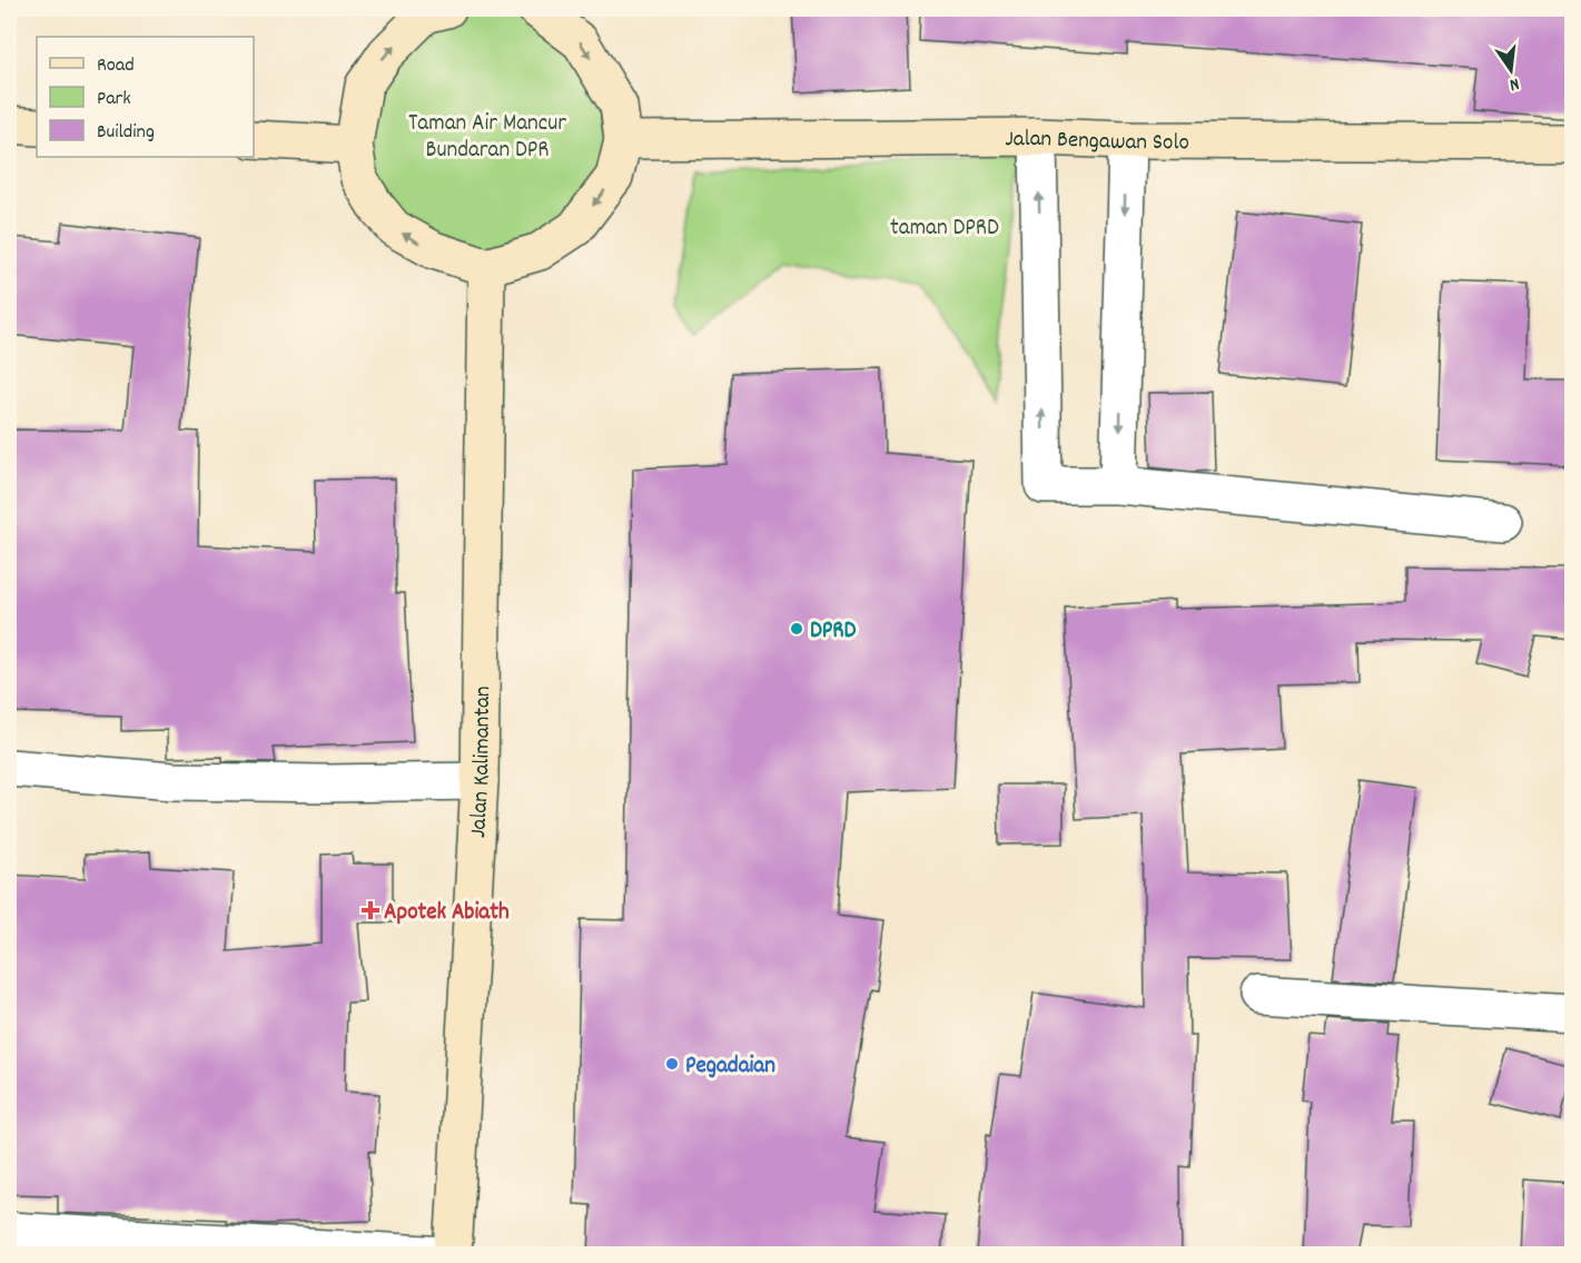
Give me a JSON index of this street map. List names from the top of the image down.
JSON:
{
  "streets": {
    "main road": ["Jalan Bengawan Solo", "Jalan Kalimantan"]
  },
  "parks": ["Taman Air Mancur Bundaran DPR", "taman DPRD"],
  "places": {
    "other": ["DPRD", "Pegadaian"],
    "health": ["Apotek Abiath"]
  },
  "legend": ["Road", "Park", "Building"],
  "north": "bottom"
}
